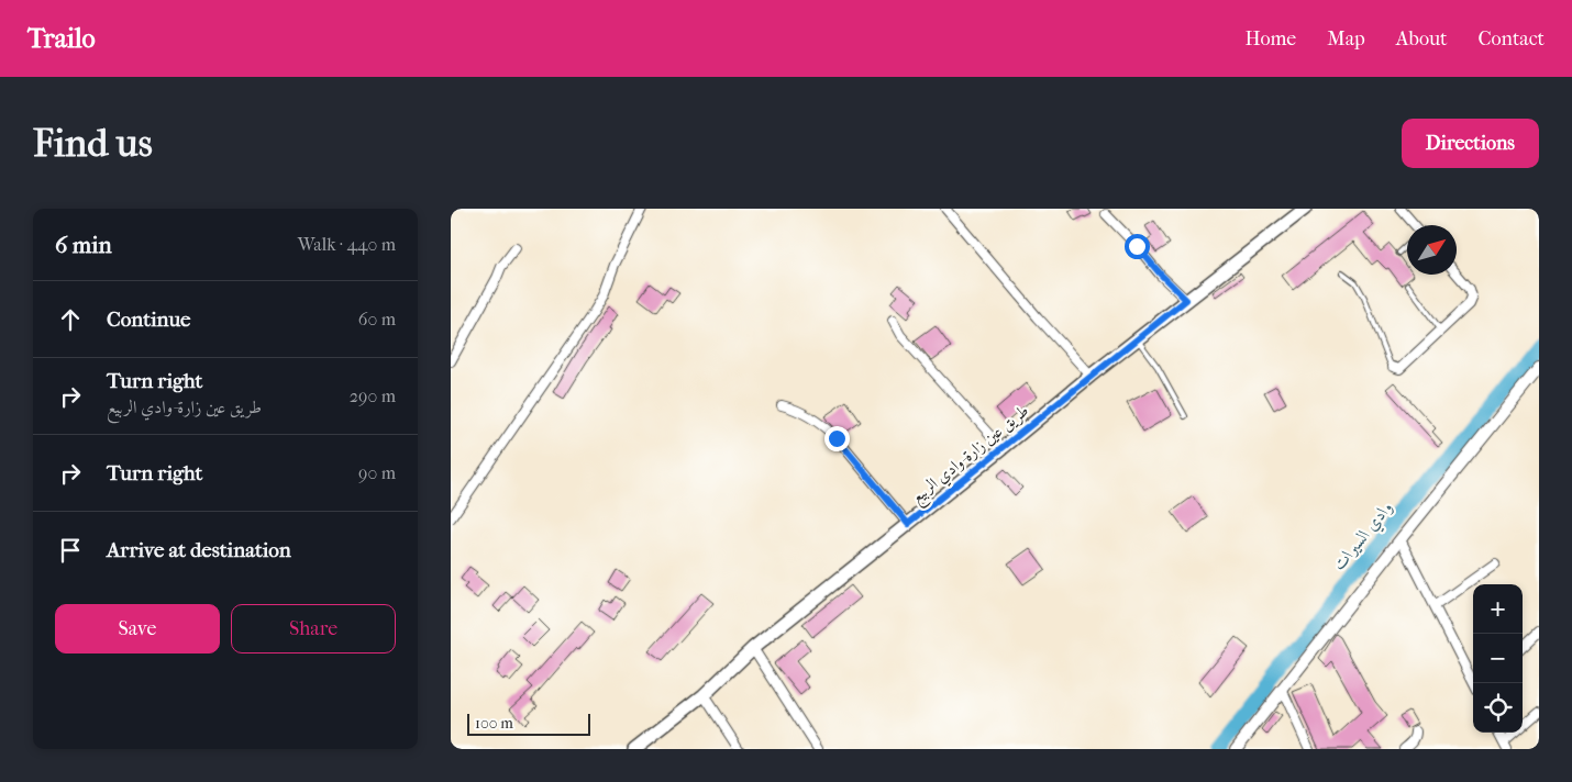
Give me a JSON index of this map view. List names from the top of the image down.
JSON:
{
  "streets": {
    "main road": ["طريق عين زارة-وادي الربيع"]
  },
  "water": ["وادي السيرات"],
  "scale_bar": "100 m",
  "north": "top right",
  "page": {
    "header": "Trailo",
    "nav": [
      "Home",
      "Map",
      "About",
      "Contact"
    ],
    "buttons": [
      "Directions",
      ["Save", "Share"]
    ],
    "title": "Find us",
    "heading": ["6 min", "Walk · 440 m"],
    "list": [
      ["Continue", "60 m"],
      ["Turn right", "طريق عين زارة-وادي الربيع", "290 m"],
      ["Turn right", "90 m"],
      "Arrive at destination"
    ],
    "map_buttons": ["+", "−"],
    "scale": "100 m"
  }
}
